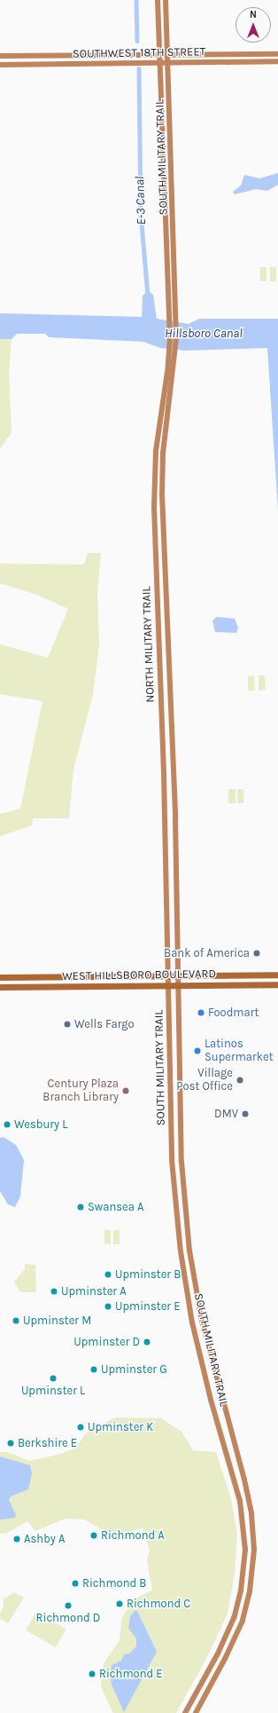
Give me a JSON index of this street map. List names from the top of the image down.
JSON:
{
  "streets": {
    "main road": ["WEST HILLSBORO BOULEVARD"],
    "street": ["SOUTHWEST 18TH STREET", "SOUTH MILITARY TRAIL", "NORTH MILITARY TRAIL"]
  },
  "crossings": [
    ["SOUTHWEST 18TH STREET", "SOUTH MILITARY TRAIL"],
    ["SOUTH MILITARY TRAIL", "NORTH MILITARY TRAIL"],
    ["SOUTH MILITARY TRAIL", "WEST HILLSBORO BOULEVARD"],
    ["NORTH MILITARY TRAIL", "WEST HILLSBORO BOULEVARD"]
  ],
  "water": ["E-3 Canal", "Hillsboro Canal"],
  "places": [
    "Bank of America",
    "Foodmart",
    "Wells Fargo",
    "Latinos Supermarket",
    "Village Post Office",
    "Century Plaza Branch Library",
    "DMV",
    "Wesbury L",
    "Swansea A",
    "Upminster B",
    "Upminster A",
    "Upminster E",
    "Upminster M",
    "Upminster D",
    "Upminster G",
    "Upminster L",
    "Upminster K",
    "Berkshire E",
    "Richmond A",
    "Ashby A",
    "Richmond B",
    "Richmond C",
    "Richmond D",
    "Richmond E"
  ],
  "north": "top"
}
